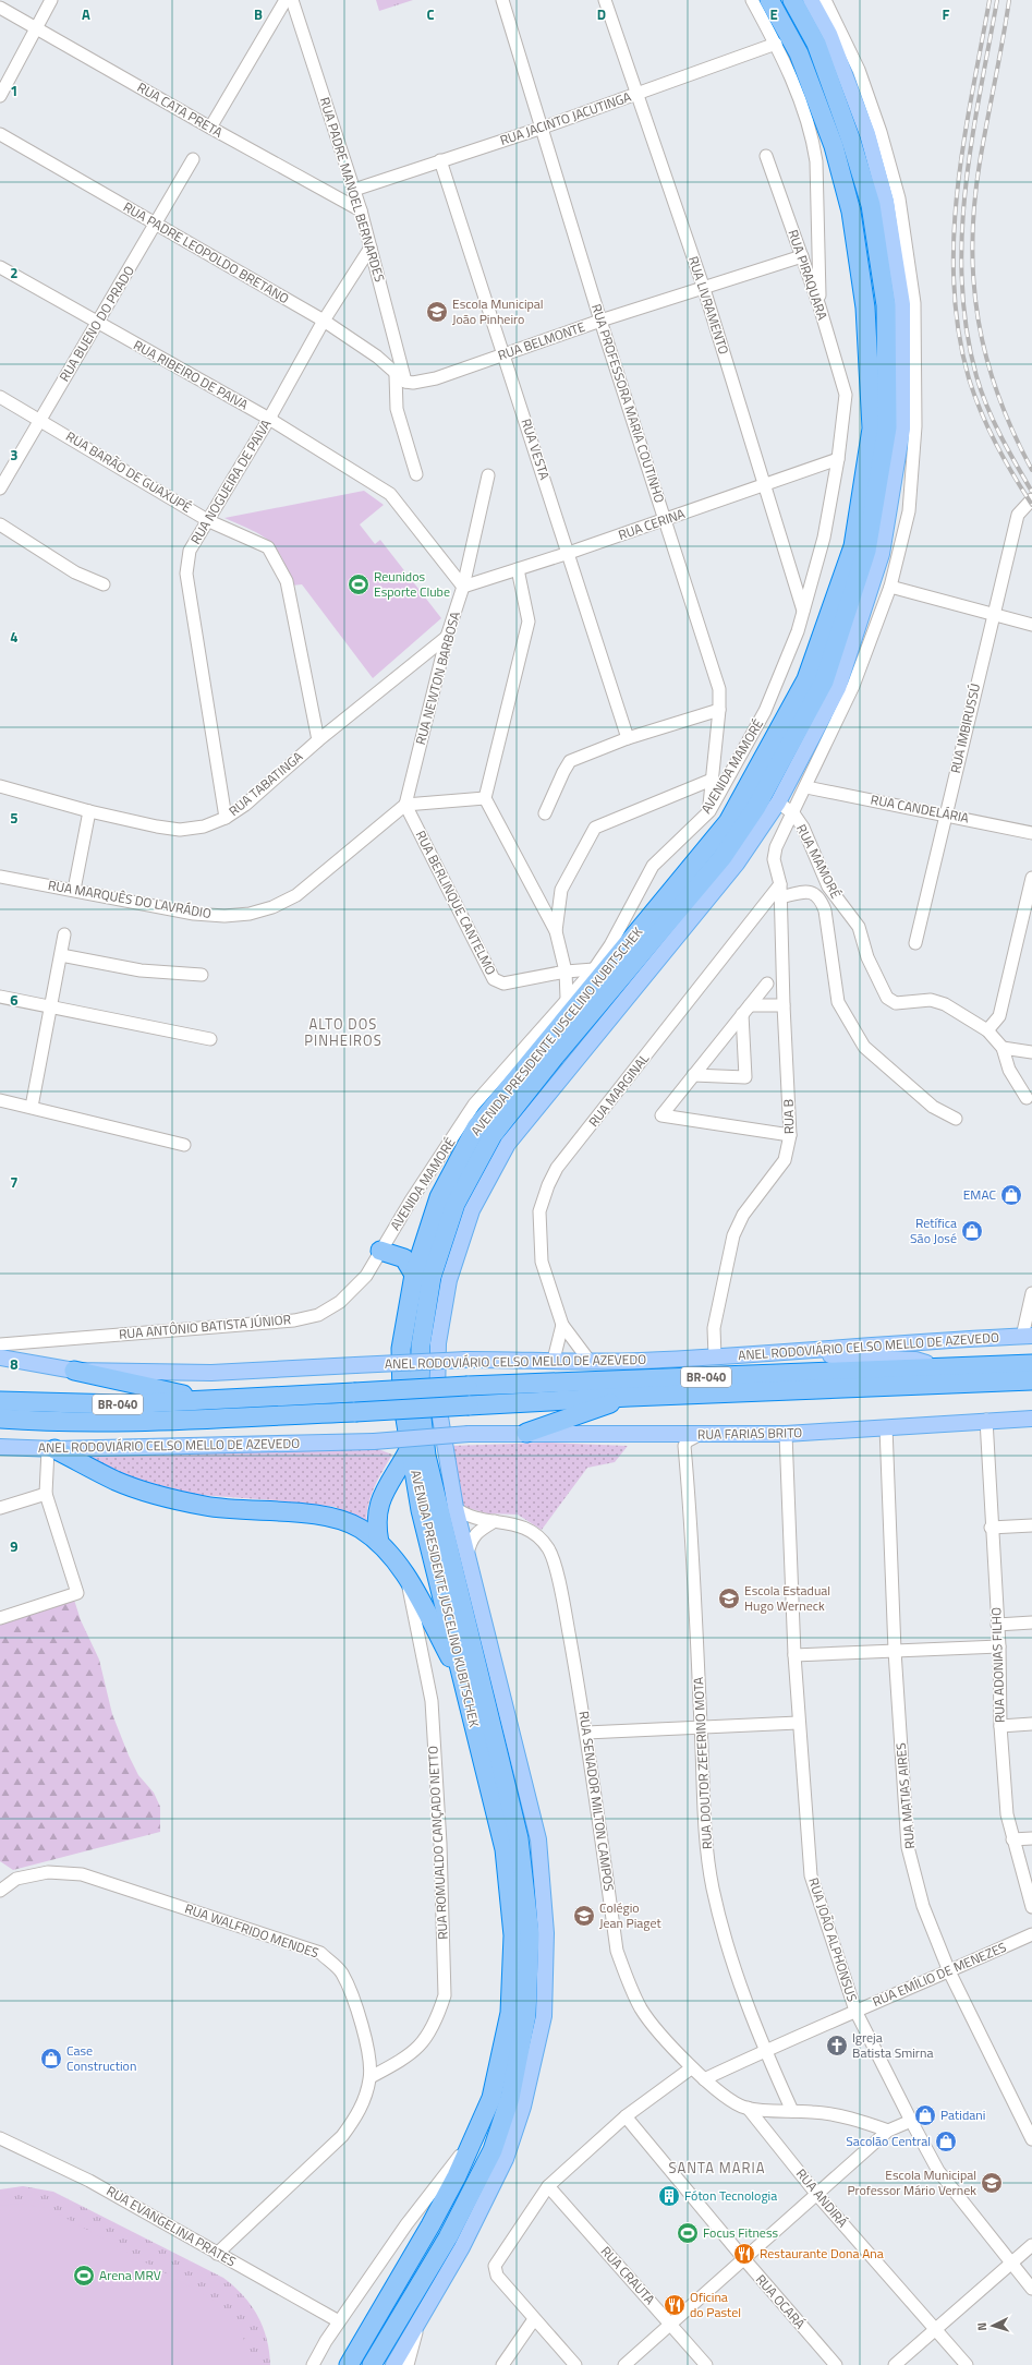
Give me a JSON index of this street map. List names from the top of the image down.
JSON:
{
  "streets": {
    "highway": ["AVENIDA PRESIDENTE JUSCELINO KUBITSCHEK", "ANEL RODOVIÁRIO CELSO MELLO DE AZEVEDO", "BR-040"],
    "main road": ["RUA FARIAS BRITO"],
    "street": [
      "RUA CATA PRETA",
      "RUA JACINTO JACUTINGA",
      "RUA PADRE MANOEL BERNARDES",
      "RUA PADRE LEOPOLDO BRETANO",
      "RUA PIRAQUARA",
      "RUA LIVRAMENTO",
      "RUA BUENO DO PRADO",
      "RUA BELMONTE",
      "RUA RIBEIRO DE PAIVA",
      "RUA PROFESSORA MARIA COUTINHO",
      "RUA VESTA",
      "RUA BARÃO DE GUAXUPÉ",
      "RUA NOGUEIRA DE PAIVA",
      "RUA CERINA",
      "RUA NEWTON BARBOSA",
      "RUA IMBIRUSSÚ",
      "AVENIDA MAMORÉ",
      "RUA TABATINGA",
      "RUA CANDELÁRIA",
      "RUA MAMORÉ",
      "RUA MARQUÊS DO LAVRÁDIO",
      "RUA BERLINQUE CANTELMO",
      "RUA MARGINAL",
      "RUA B",
      "RUA ANTÔNIO BATISTA JÚNIOR",
      "RUA ADONIAS FILHO",
      "RUA DOUTOR ZEFERINO MOTA",
      "RUA MATIAS AIRES",
      "RUA SENADOR MILTON CAMPOS",
      "RUA ROMUALDO CANÇADO NETTO",
      "RUA WALFRIDO MENDES",
      "RUA JOÃO ALPHONSUS",
      "RUA EMÍLIO DE MENEZES",
      "RUA ANDIRÁ",
      "RUA EVANGELINA PRATES",
      "RUA CRAUTA",
      "RUA OCARÁ"
    ]
  },
  "crossings": [
    ["RUA CATA PRETA", "RUA PADRE MANOEL BERNARDES"],
    ["RUA JACINTO JACUTINGA", "RUA PADRE MANOEL BERNARDES"],
    ["RUA JACINTO JACUTINGA", "RUA LIVRAMENTO"],
    ["RUA JACINTO JACUTINGA", "RUA PROFESSORA MARIA COUTINHO"],
    ["RUA JACINTO JACUTINGA", "RUA VESTA"],
    ["RUA PADRE MANOEL BERNARDES", "RUA PADRE LEOPOLDO BRETANO"],
    ["RUA PADRE MANOEL BERNARDES", "RUA BELMONTE"],
    ["RUA PADRE MANOEL BERNARDES", "RUA NOGUEIRA DE PAIVA"],
    ["RUA PADRE LEOPOLDO BRETANO", "RUA BUENO DO PRADO"],
    ["RUA PADRE LEOPOLDO BRETANO", "RUA BELMONTE"],
    ["RUA PADRE LEOPOLDO BRETANO", "RUA NOGUEIRA DE PAIVA"],
    ["RUA PIRAQUARA", "RUA BELMONTE"],
    ["RUA PIRAQUARA", "AVENIDA MAMORÉ"],
    ["RUA LIVRAMENTO", "RUA BELMONTE"],
    ["RUA LIVRAMENTO", "RUA CERINA"],
    ["RUA LIVRAMENTO", "AVENIDA MAMORÉ"],
    ["RUA BUENO DO PRADO", "RUA RIBEIRO DE PAIVA"],
    ["RUA BUENO DO PRADO", "RUA BARÃO DE GUAXUPÉ"],
    ["RUA BELMONTE", "RUA PROFESSORA MARIA COUTINHO"],
    ["RUA BELMONTE", "RUA VESTA"],
    ["RUA RIBEIRO DE PAIVA", "RUA NOGUEIRA DE PAIVA"],
    ["RUA RIBEIRO DE PAIVA", "RUA CERINA"],
    ["RUA RIBEIRO DE PAIVA", "RUA NEWTON BARBOSA"],
    ["RUA PROFESSORA MARIA COUTINHO", "RUA CERINA"],
    ["RUA PROFESSORA MARIA COUTINHO", "AVENIDA MAMORÉ"],
    ["RUA VESTA", "RUA CERINA"],
    ["RUA BARÃO DE GUAXUPÉ", "RUA NOGUEIRA DE PAIVA"],
    ["RUA BARÃO DE GUAXUPÉ", "RUA TABATINGA"],
    ["RUA NOGUEIRA DE PAIVA", "RUA TABATINGA"],
    ["RUA CERINA", "RUA NEWTON BARBOSA"],
    ["RUA CERINA", "AVENIDA MAMORÉ"],
    ["RUA NEWTON BARBOSA", "RUA TABATINGA"],
    ["RUA NEWTON BARBOSA", "RUA MARQUÊS DO LAVRÁDIO"],
    ["RUA NEWTON BARBOSA", "RUA BERLINQUE CANTELMO"],
    ["RUA IMBIRUSSÚ", "RUA CANDELÁRIA"],
    ["AVENIDA MAMORÉ", "RUA BERLINQUE CANTELMO"],
    ["AVENIDA MAMORÉ", "RUA ANTÔNIO BATISTA JÚNIOR"],
    ["RUA CANDELÁRIA", "RUA B"],
    ["RUA MAMORÉ", "RUA B"],
    ["RUA MARQUÊS DO LAVRÁDIO", "RUA BERLINQUE CANTELMO"],
    ["RUA MARGINAL", "RUA B"],
    ["RUA MARGINAL", "ANEL RODOVIÁRIO CELSO MELLO DE AZEVEDO"],
    ["RUA B", "ANEL RODOVIÁRIO CELSO MELLO DE AZEVEDO"],
    ["ANEL RODOVIÁRIO CELSO MELLO DE AZEVEDO", "RUA FARIAS BRITO"],
    ["RUA FARIAS BRITO", "RUA ADONIAS FILHO"],
    ["RUA FARIAS BRITO", "RUA DOUTOR ZEFERINO MOTA"],
    ["RUA FARIAS BRITO", "RUA MATIAS AIRES"],
    ["RUA FARIAS BRITO", "RUA JOÃO ALPHONSUS"],
    ["RUA DOUTOR ZEFERINO MOTA", "RUA SENADOR MILTON CAMPOS"],
    ["RUA DOUTOR ZEFERINO MOTA", "RUA EMÍLIO DE MENEZES"],
    ["RUA MATIAS AIRES", "RUA EMÍLIO DE MENEZES"],
    ["RUA SENADOR MILTON CAMPOS", "RUA EMÍLIO DE MENEZES"],
    ["RUA SENADOR MILTON CAMPOS", "RUA ANDIRÁ"],
    ["RUA ROMUALDO CANÇADO NETTO", "RUA WALFRIDO MENDES"],
    ["RUA WALFRIDO MENDES", "RUA EVANGELINA PRATES"],
    ["RUA JOÃO ALPHONSUS", "RUA EMÍLIO DE MENEZES"]
  ],
  "districts": ["ALTO DOS PINHEIROS", "SANTA MARIA"],
  "places": {
    "school or university": [
      "Escola Municipal João Pinheiro",
      "Escola Estadual Hugo Werneck",
      "Colégio Jean Piaget",
      "Escola Municipal Professor Mário Vernek"
    ],
    "sports": ["Reunidos Esporte Clube", "Focus Fitness", "Arena MRV"],
    "shop": [
      "EMAC",
      "Retífica São José",
      "Case Construction",
      "Patidani",
      "Sacolão Central"
    ],
    "church": ["Igreja Batista Smirna"],
    "building": ["Fóton Tecnologia"],
    "restaurant": ["Restaurante Dona Ana", "Oficina do Pastel"]
  },
  "north": "left",
  "grid": {
    "columns": [
      "A",
      "B",
      "C",
      "D",
      "E",
      "F"
    ],
    "rows": [
      "1",
      "2",
      "3",
      "4",
      "5",
      "6",
      "7",
      "8",
      "9"
    ]
  }
}
